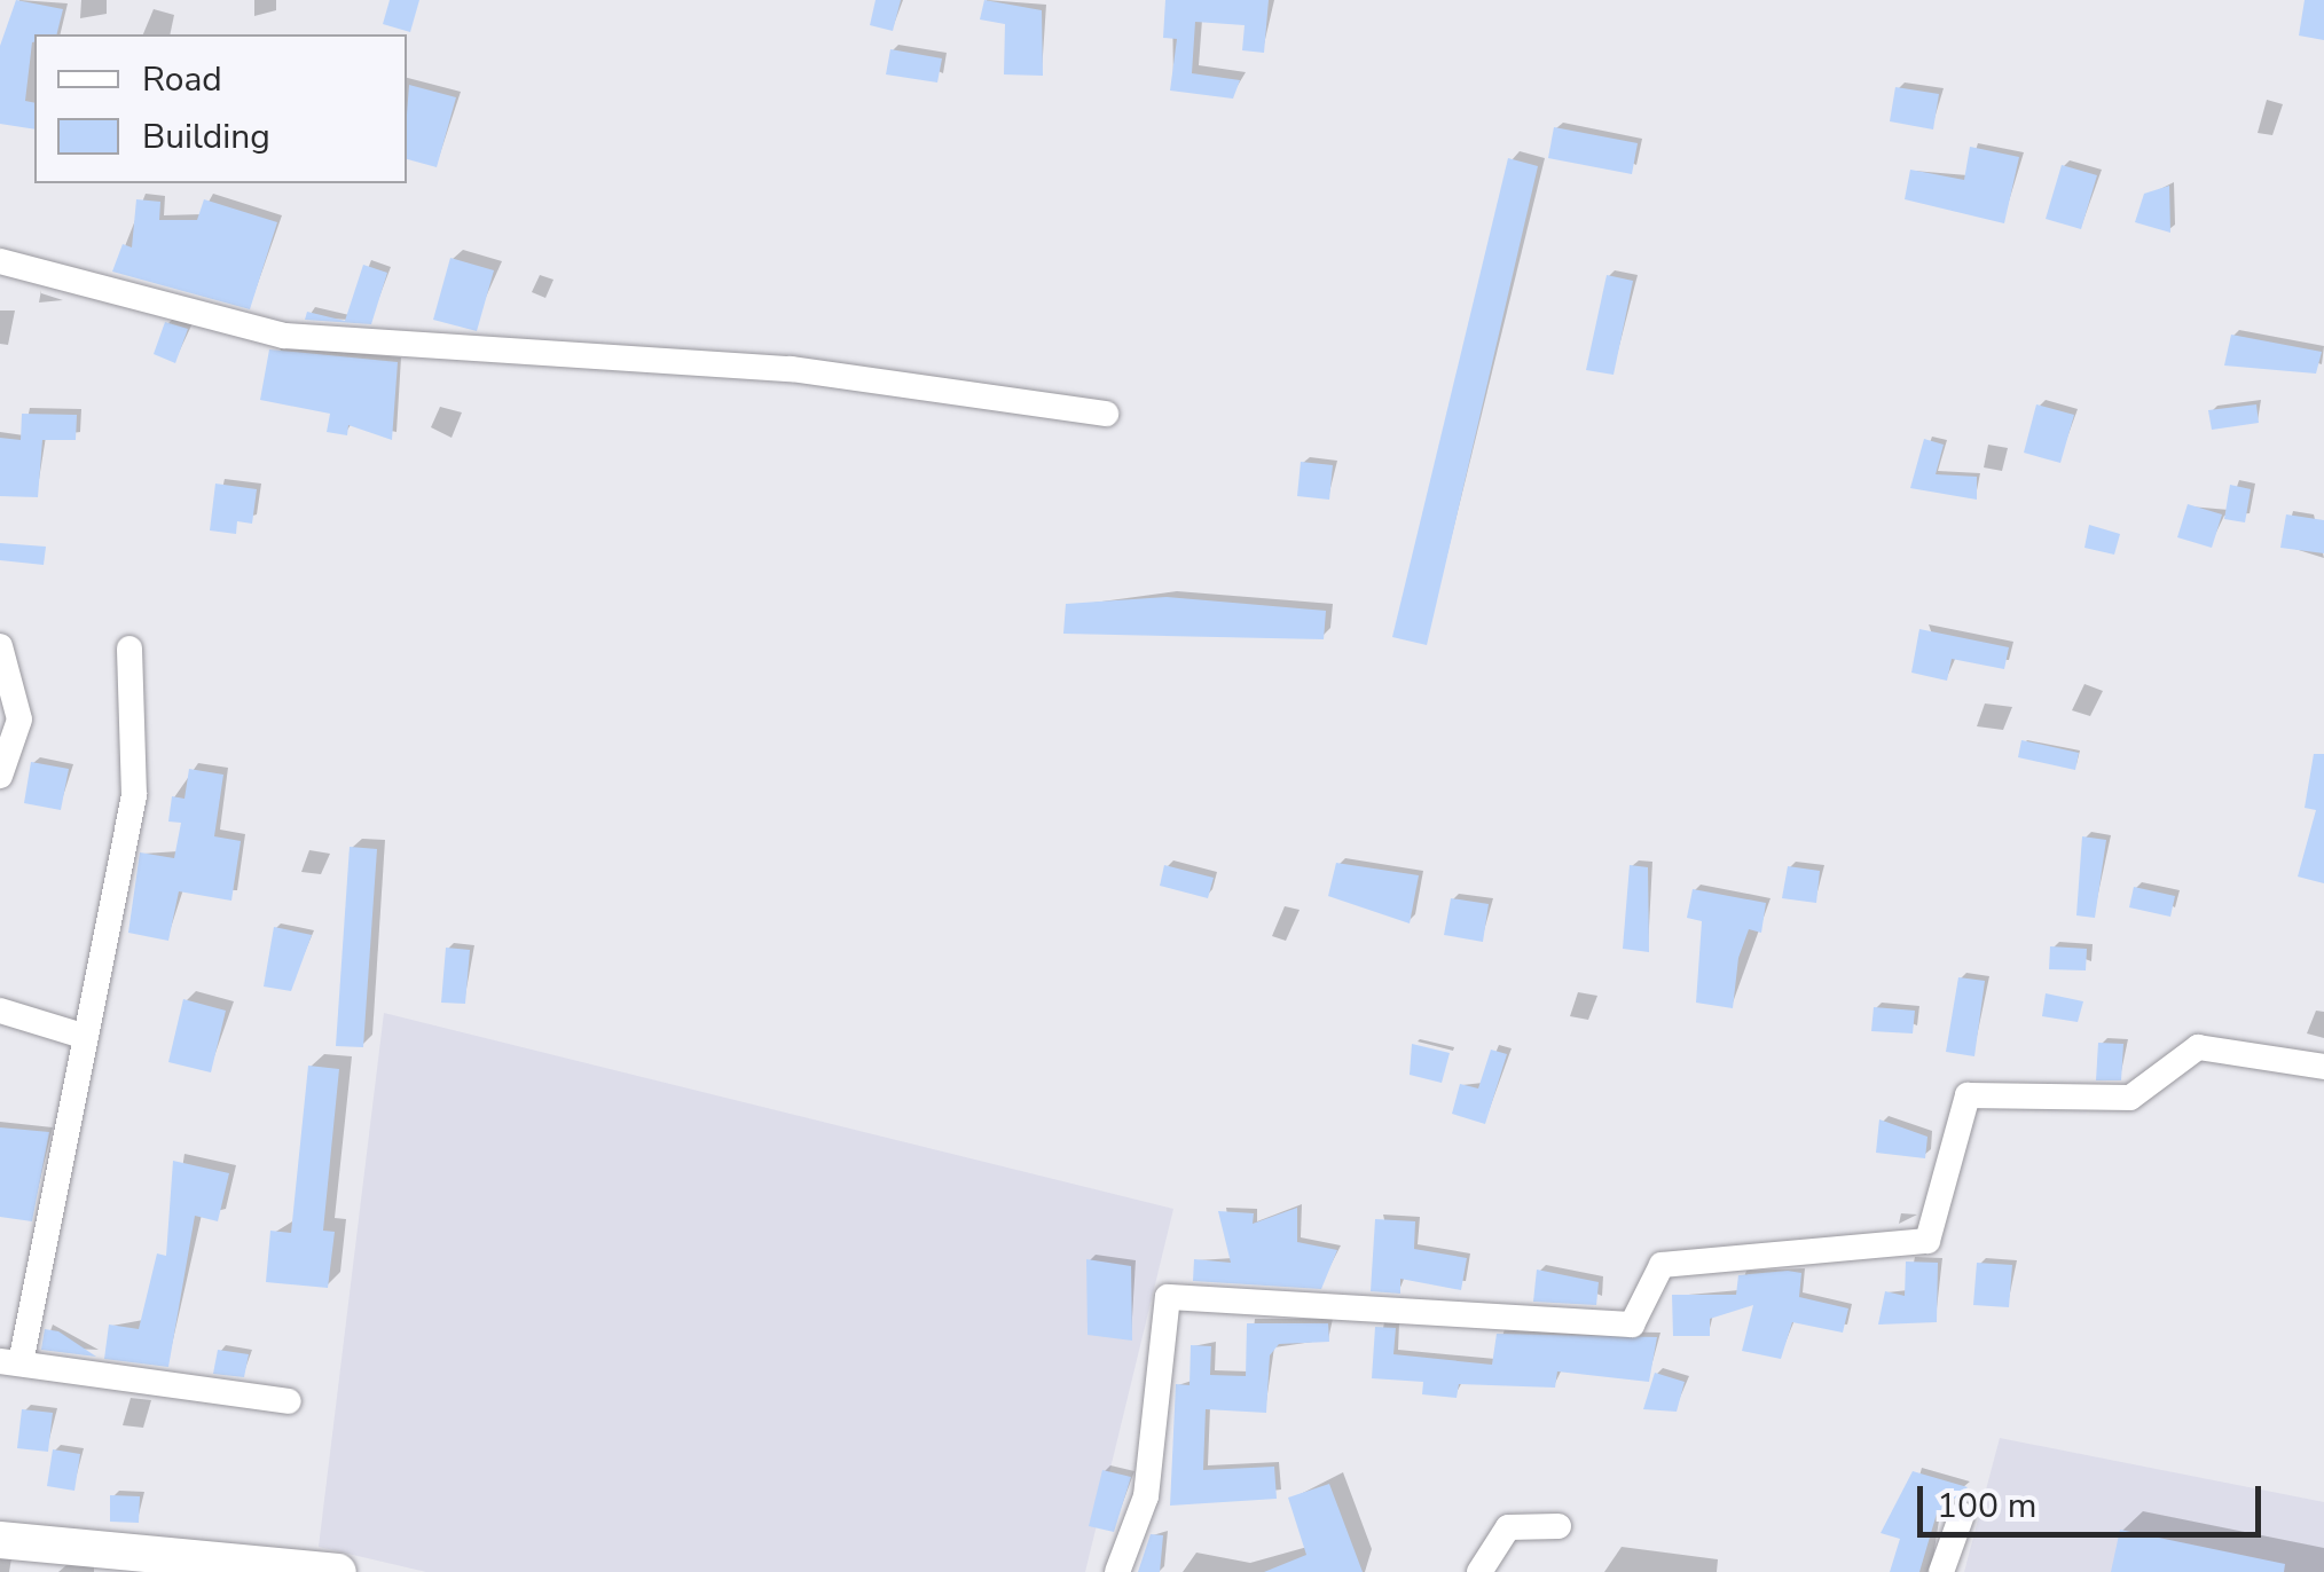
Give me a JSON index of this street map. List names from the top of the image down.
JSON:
{
  "legend": ["Road", "Building"],
  "scale_bar": "100 m"
}
